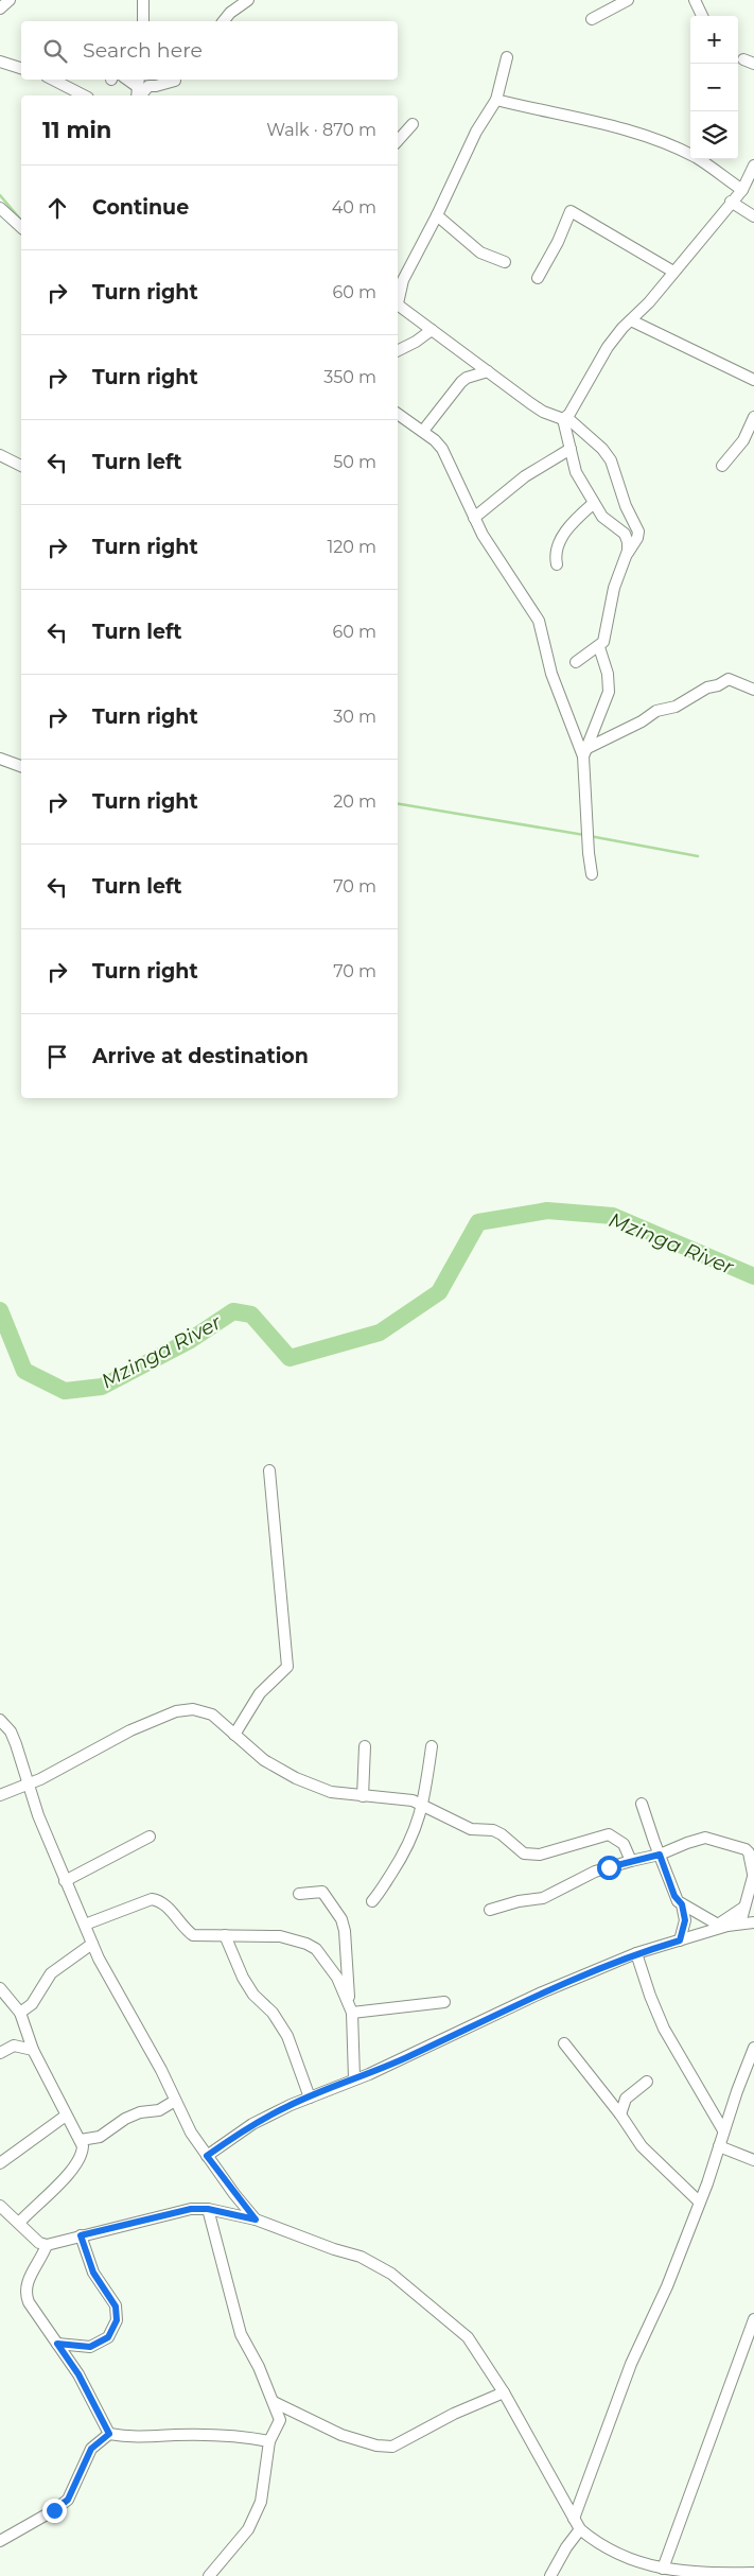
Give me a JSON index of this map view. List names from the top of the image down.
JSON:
{
  "water": ["Mzinga River"],
  "page": {
    "map_buttons": ["+", "−"],
    "search": "Search here",
    "heading": ["11 min", "Walk · 870 m"],
    "list": [
      ["Continue", "40 m"],
      ["Turn right", "60 m"],
      ["Turn right", "350 m"],
      ["Turn left", "50 m"],
      ["Turn right", "120 m"],
      ["Turn left", "60 m"],
      ["Turn right", "30 m"],
      ["Turn right", "20 m"],
      ["Turn left", "70 m"],
      ["Turn right", "70 m"],
      "Arrive at destination"
    ]
  }
}
